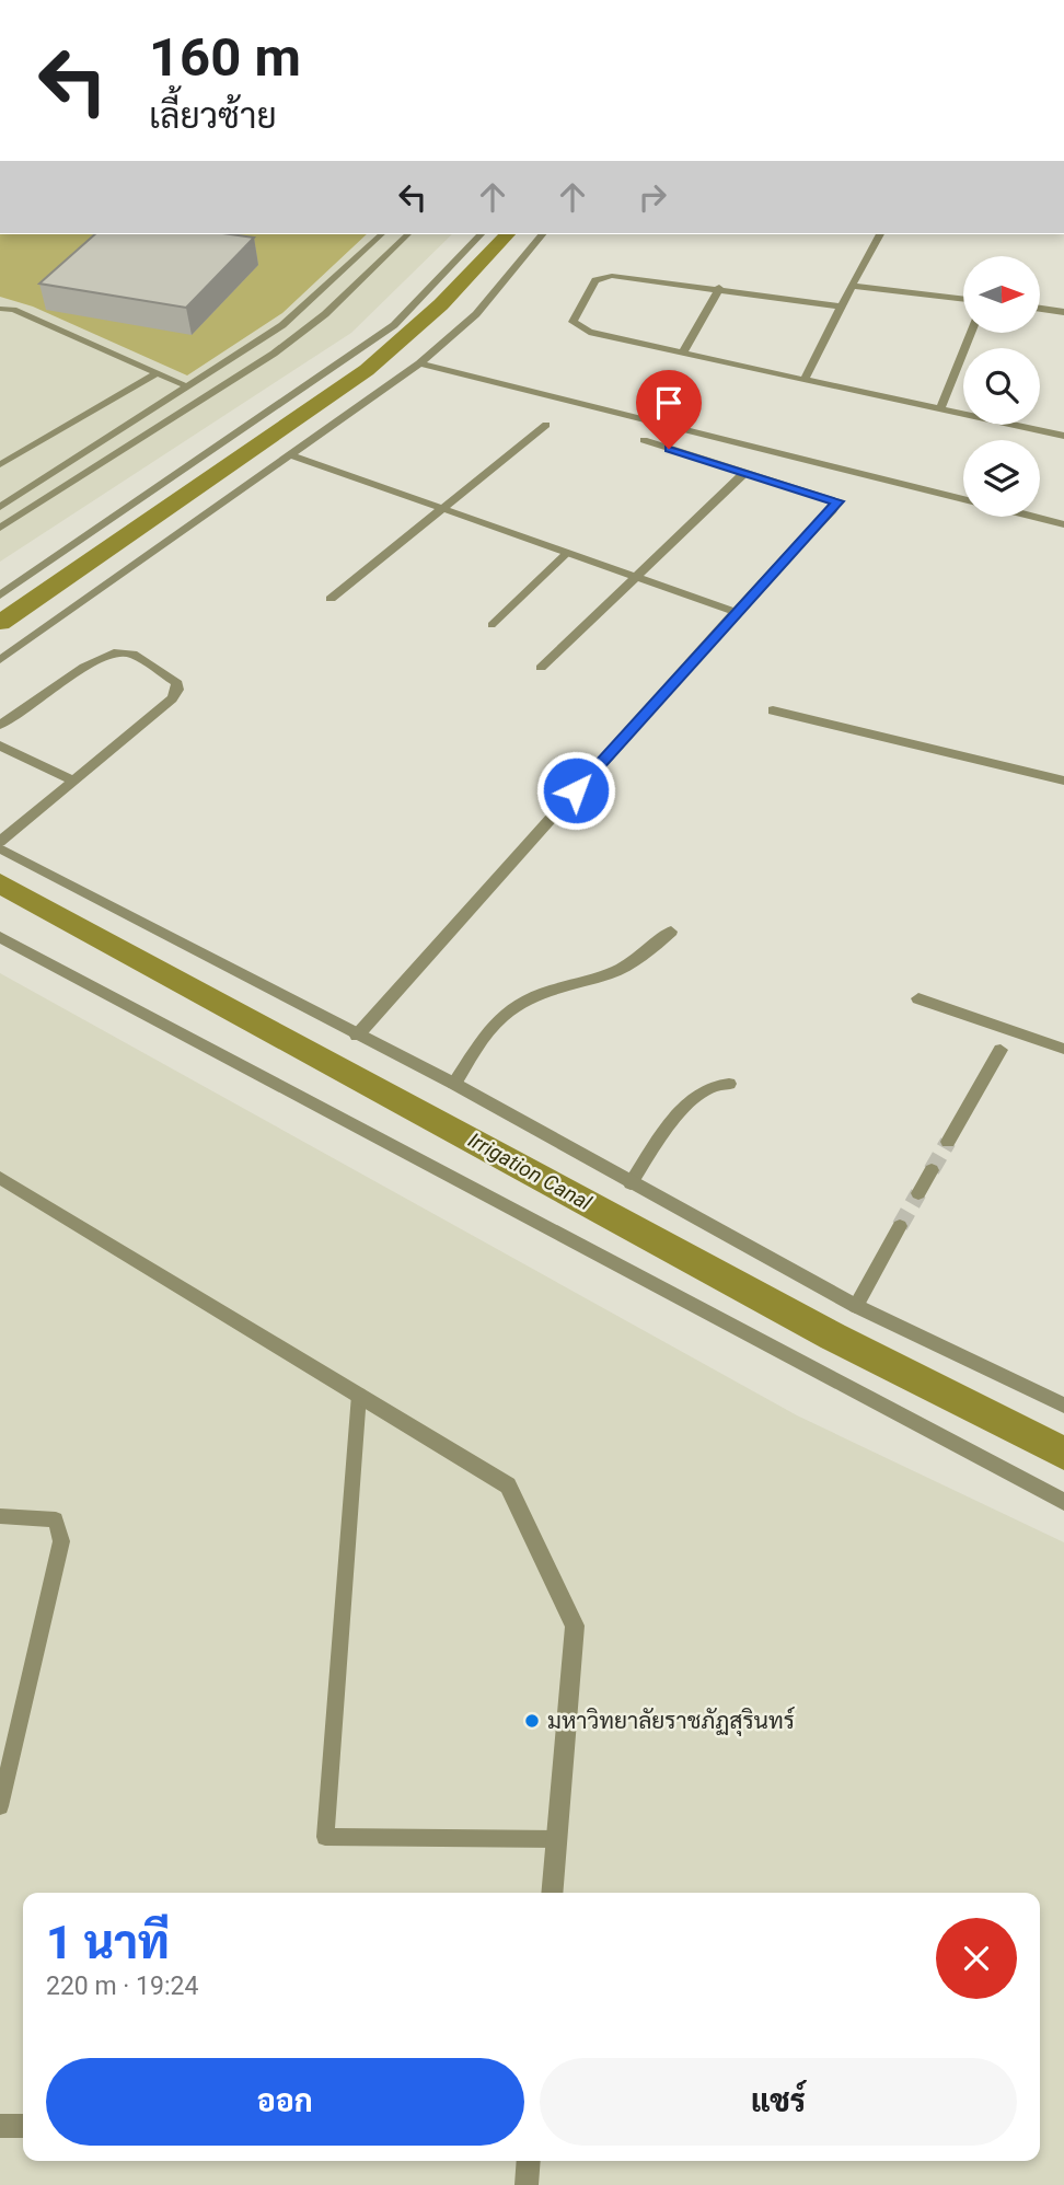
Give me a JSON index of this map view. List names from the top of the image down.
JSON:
{
  "water": ["Irrigation Canal"],
  "places": ["มหาวิทยาลัยราชภัฏสุรินทร์"],
  "north": "right",
  "page": {
    "turn": ["160 m", "เลี้ยวซ้าย"],
    "heading": ["1 นาที", "220 m · 19:24"],
    "buttons": ["ออก", "แชร์"]
  }
}
